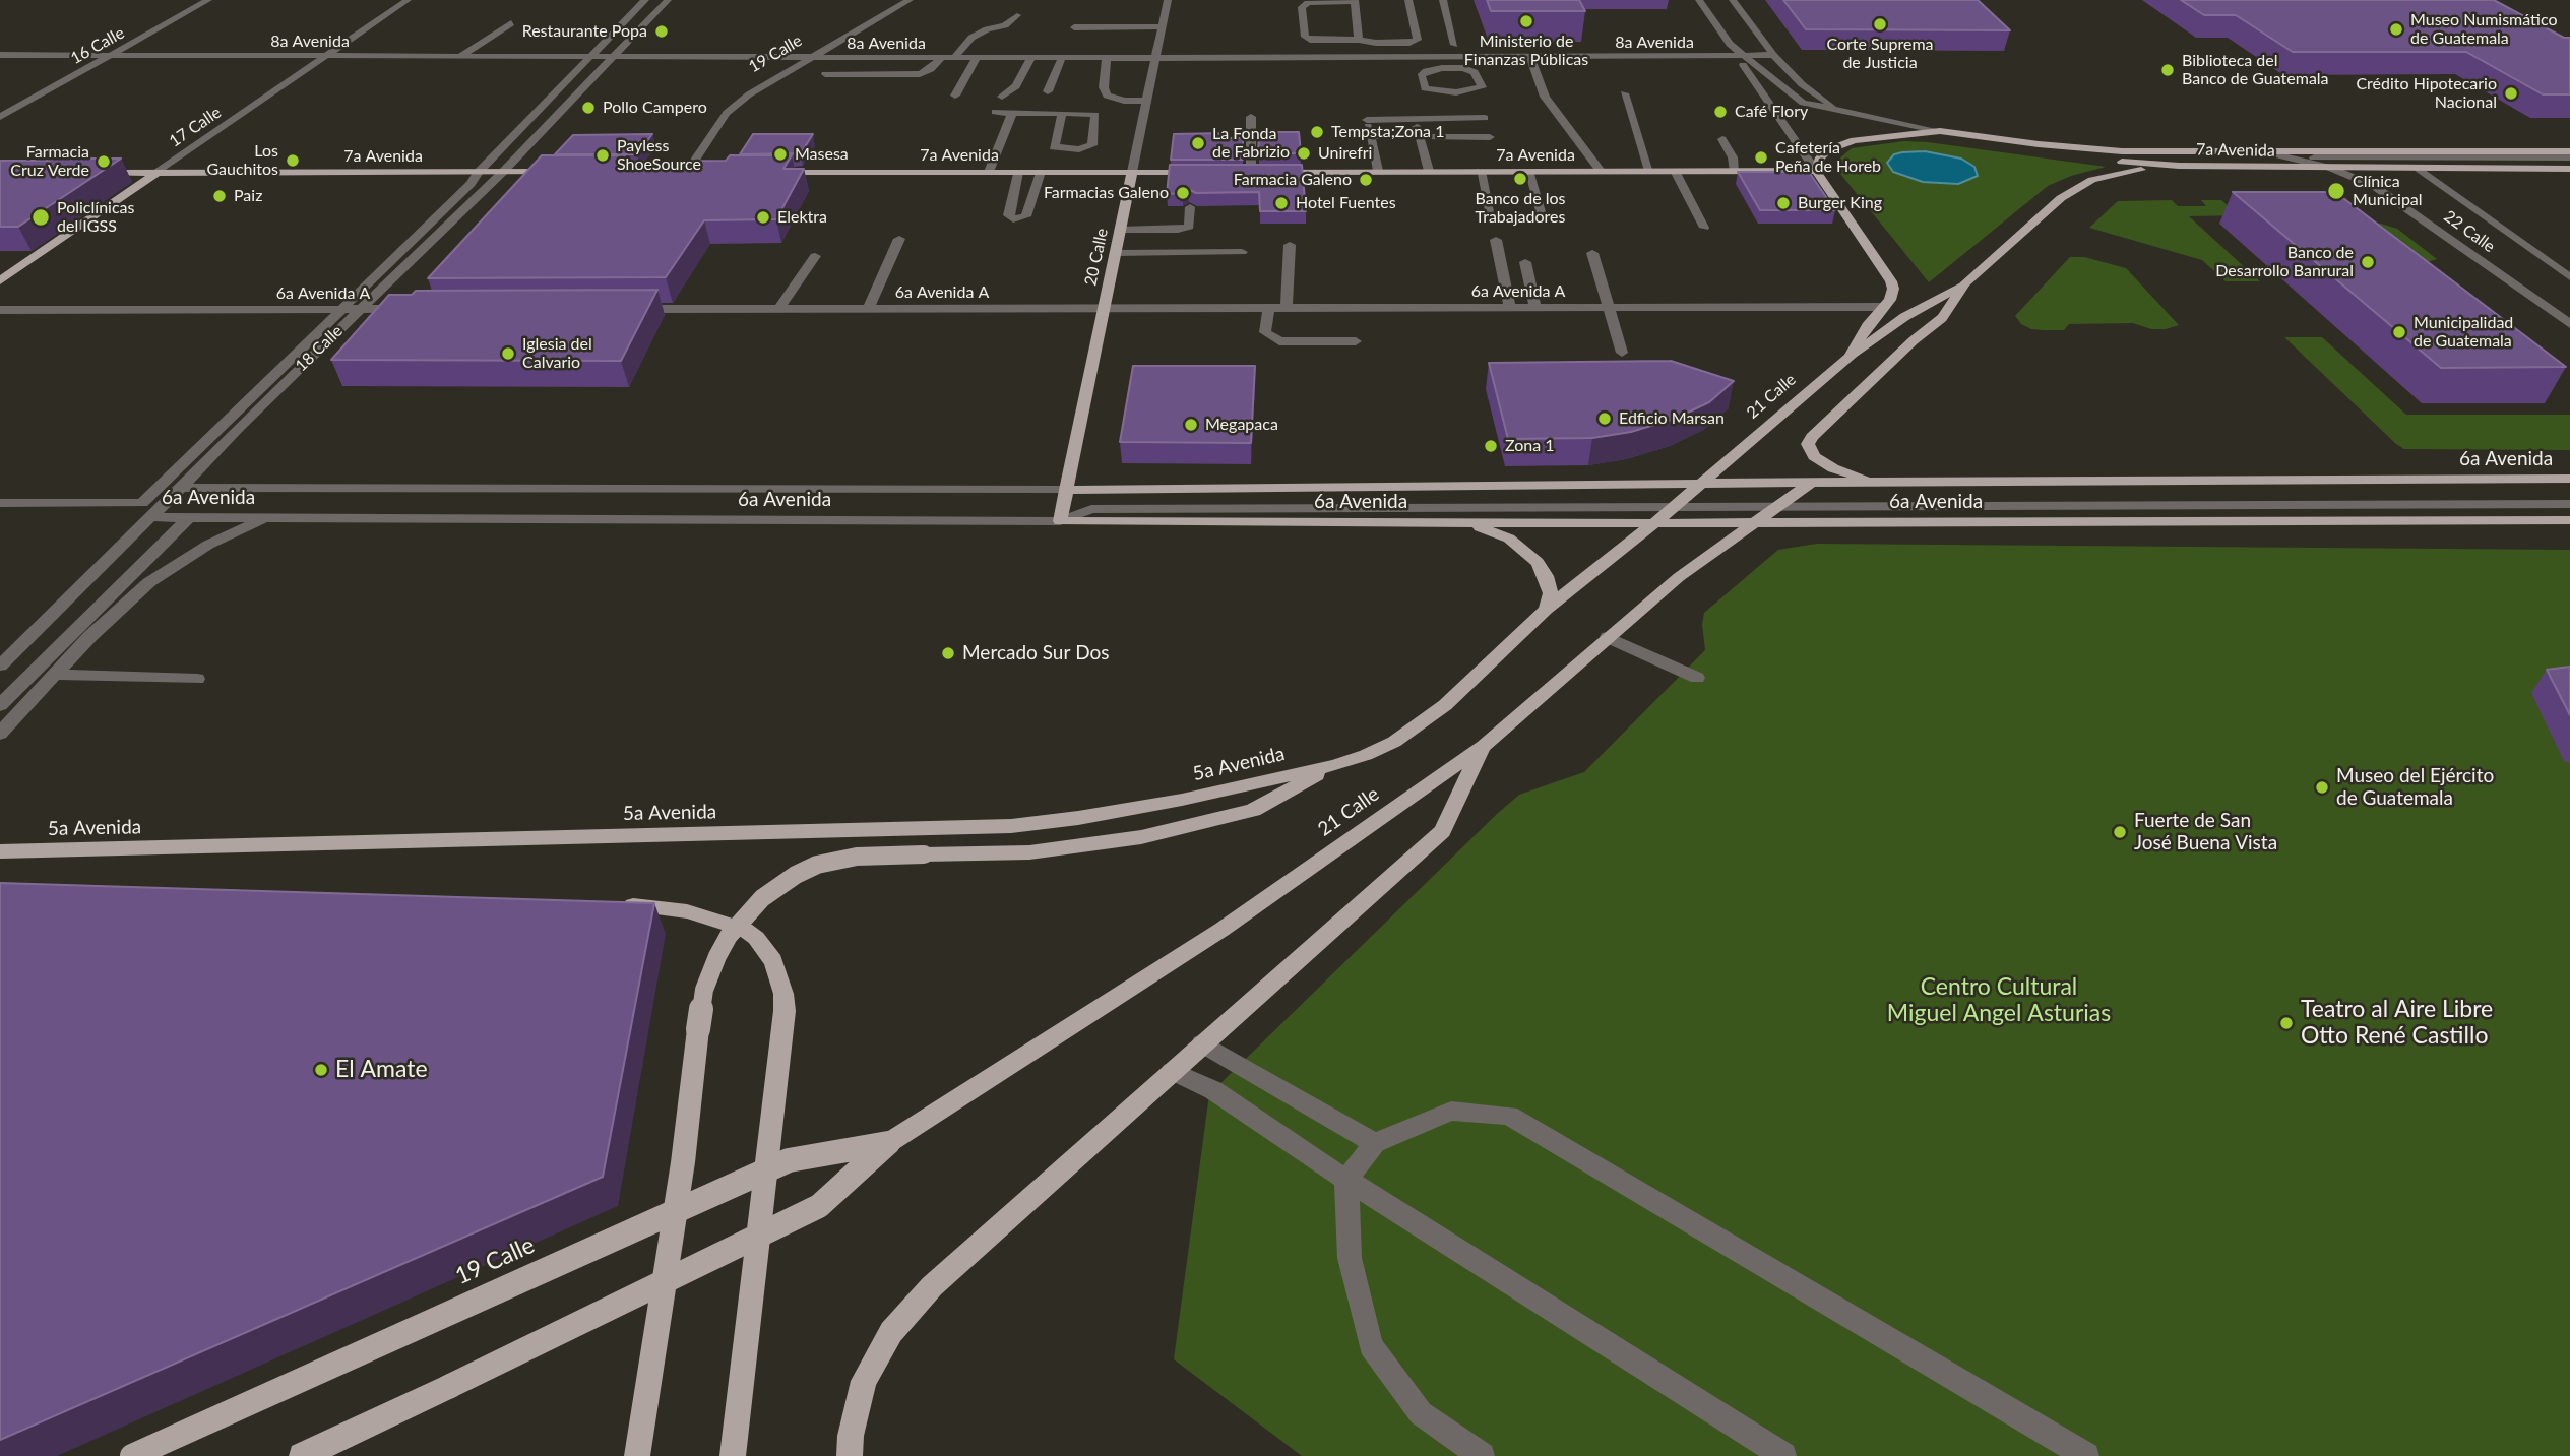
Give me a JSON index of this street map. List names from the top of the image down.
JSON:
{
  "streets": {
    "main road": [
      "19 Calle",
      "17 Calle",
      "7a Avenida",
      "20 Calle",
      "21 Calle",
      "6a Avenida",
      "5a Avenida"
    ],
    "street": [
      "8a Avenida",
      "16 Calle",
      "22 Calle",
      "6a Avenida A",
      "18 Calle"
    ]
  },
  "crossings": [
    ["8a Avenida", "16 Calle"],
    ["8a Avenida", "19 Calle"],
    ["8a Avenida", "17 Calle"],
    ["8a Avenida", "20 Calle"],
    ["8a Avenida", "18 Calle"],
    ["19 Calle", "21 Calle"],
    ["17 Calle", "7a Avenida"],
    ["7a Avenida", "22 Calle"],
    ["7a Avenida", "20 Calle"],
    ["7a Avenida", "18 Calle"],
    ["20 Calle", "6a Avenida A"],
    ["20 Calle", "6a Avenida"],
    ["6a Avenida A", "18 Calle"],
    ["6a Avenida A", "21 Calle"],
    ["18 Calle", "6a Avenida"],
    ["21 Calle", "6a Avenida"],
    ["21 Calle", "5a Avenida"]
  ],
  "parks": ["Centro Cultural Miguel Angel Asturias"],
  "places": [
    "Ministerio de Finanzas Públicas",
    "Corte Suprema de Justicia",
    "Museo Numismático de Guatemala",
    "Restaurante Popa",
    "Biblioteca del Banco de Guatemala",
    "Crédito Hipotecario Nacional",
    "Pollo Campero",
    "Café Flory",
    "Tempsta;Zona 1",
    "La Fonda de Fabrizio",
    "Unirefri",
    "Masesa",
    "Payless ShoeSource",
    "Cafetería Peña de Horeb",
    "Los Gauchitos",
    "Farmacia Cruz Verde",
    "Banco de los Trabajadores",
    "Farmacia Galeno",
    "Clínica Municipal",
    "Farmacias Galeno",
    "Paiz",
    "Hotel Fuentes",
    "Burger King",
    "Policlínicas del IGSS",
    "Elektra",
    "Banco de Desarrollo Banrural",
    "Municipalidad de Guatemala",
    "Iglesia del Calvario",
    "Edficio Marsan",
    "Megapaca",
    "Zona 1",
    "Mercado Sur Dos",
    "Museo del Ejército de Guatemala",
    "Fuerte de San José Buena Vista",
    "Teatro al Aire Libre Otto René Castillo",
    "El Amate"
  ]
}
